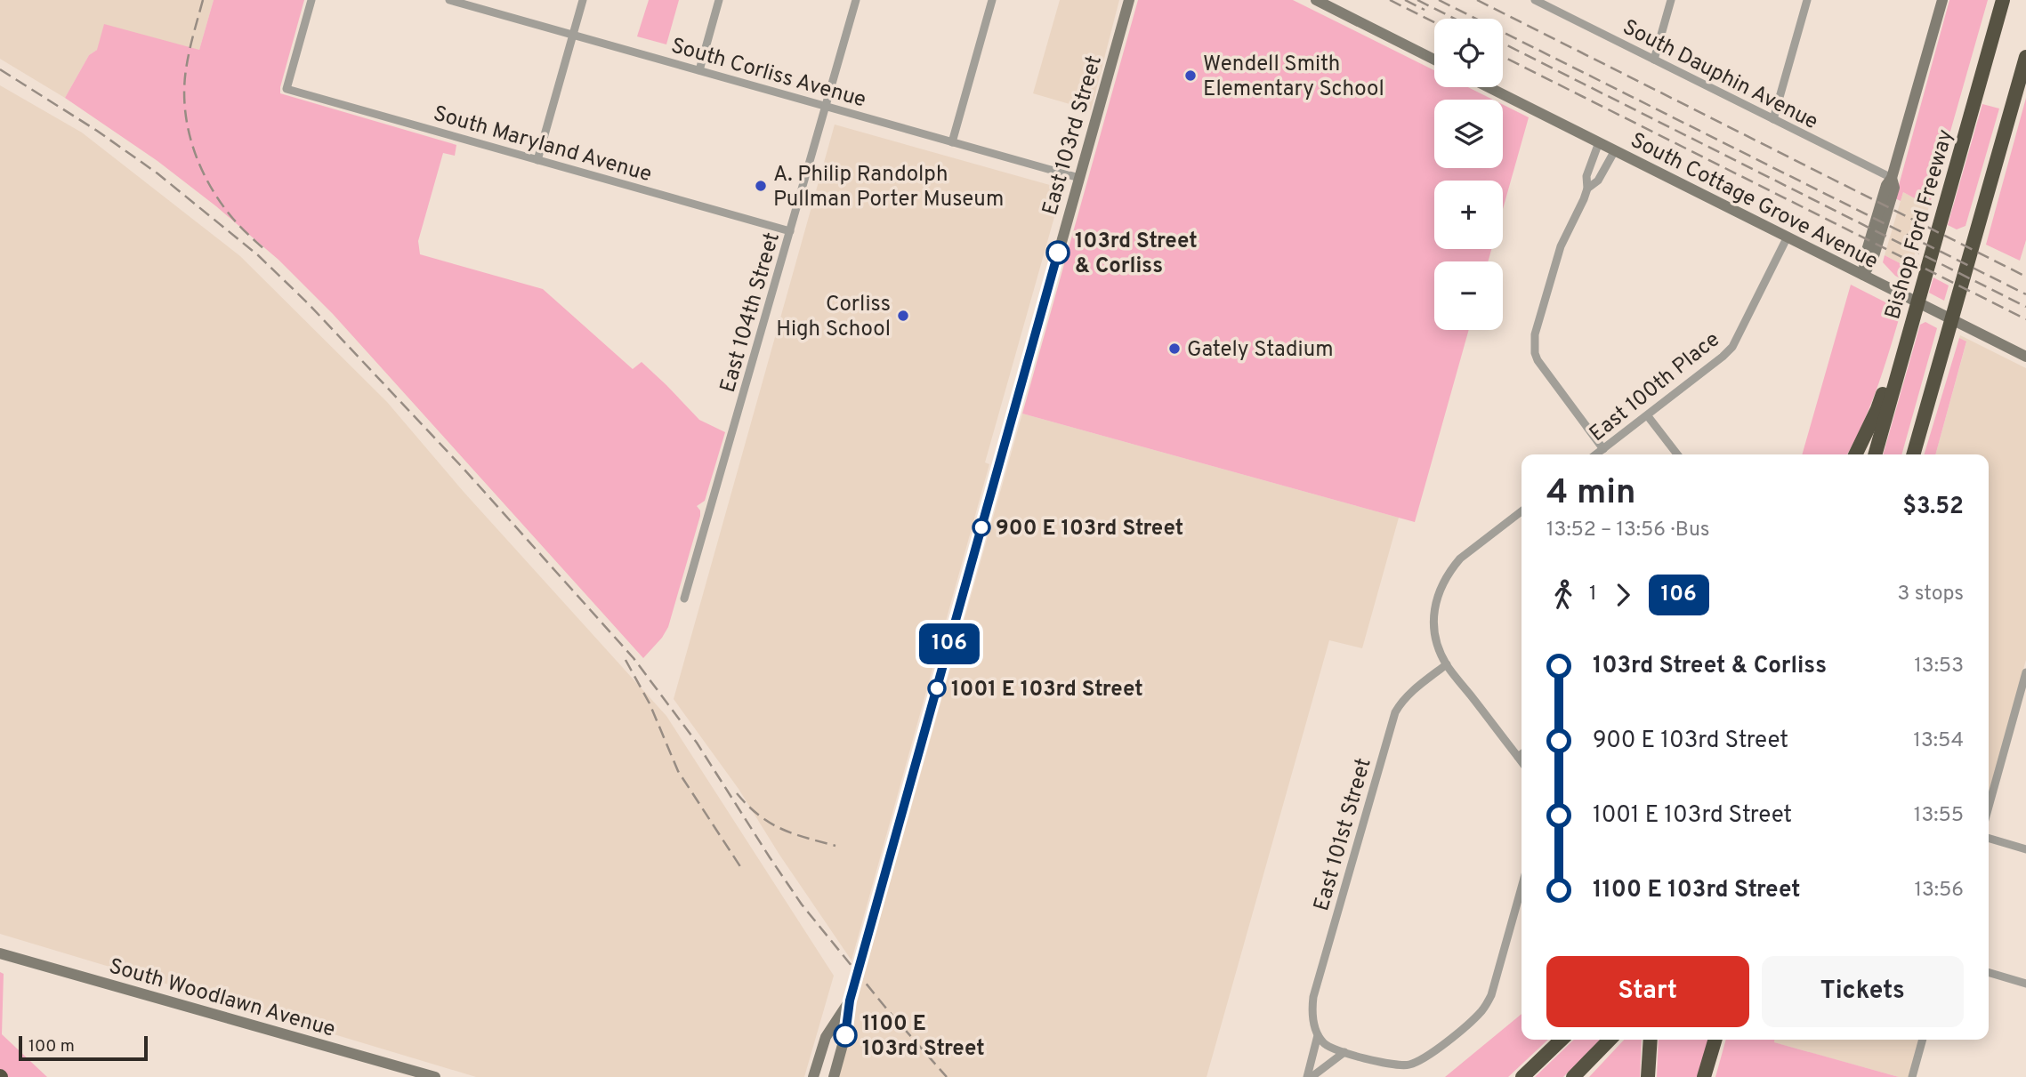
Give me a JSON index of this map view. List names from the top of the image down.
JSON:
{
  "streets": {
    "highway": ["Bishop Ford Freeway"],
    "street": [
      "South Corliss Avenue",
      "South Dauphin Avenue",
      "East 103rd Street",
      "South Maryland Avenue",
      "South Cottage Grove Avenue",
      "East 104th Street",
      "East 100th Place",
      "East 101st Street",
      "South Woodlawn Avenue"
    ]
  },
  "crossings": [
    ["South Corliss Avenue", "East 103rd Street"],
    ["South Corliss Avenue", "East 104th Street"],
    ["South Maryland Avenue", "East 104th Street"],
    ["South Cottage Grove Avenue", "East 100th Place"]
  ],
  "places": [
    "Wendell Smith Elementary School",
    "A. Philip Randolph Pullman Porter Museum",
    "103rd Street & Corliss",
    "Corliss High School",
    "Gately Stadium",
    "900 E 103rd Street",
    "1001 E 103rd Street",
    "1100 E 103rd Street"
  ],
  "lines": ["bus line 106"],
  "scale_bar": "100 m",
  "page": {
    "on_map": "106",
    "map_buttons": ["+", "−"],
    "heading": ["4 min", "13:52 – 13:56 · Bus", "$3.52"],
    "legs": ["1", "106", "3 stops"],
    "list": [
      {
        "name": "103rd Street & Corliss",
        "value": "13:53"
      },
      {
        "name": "900 E 103rd Street",
        "value": "13:54"
      },
      {
        "name": "1001 E 103rd Street",
        "value": "13:55"
      },
      {
        "name": "1100 E 103rd Street",
        "value": "13:56"
      }
    ],
    "buttons": ["Start", "Tickets"],
    "scale": "100 m"
  }
}
